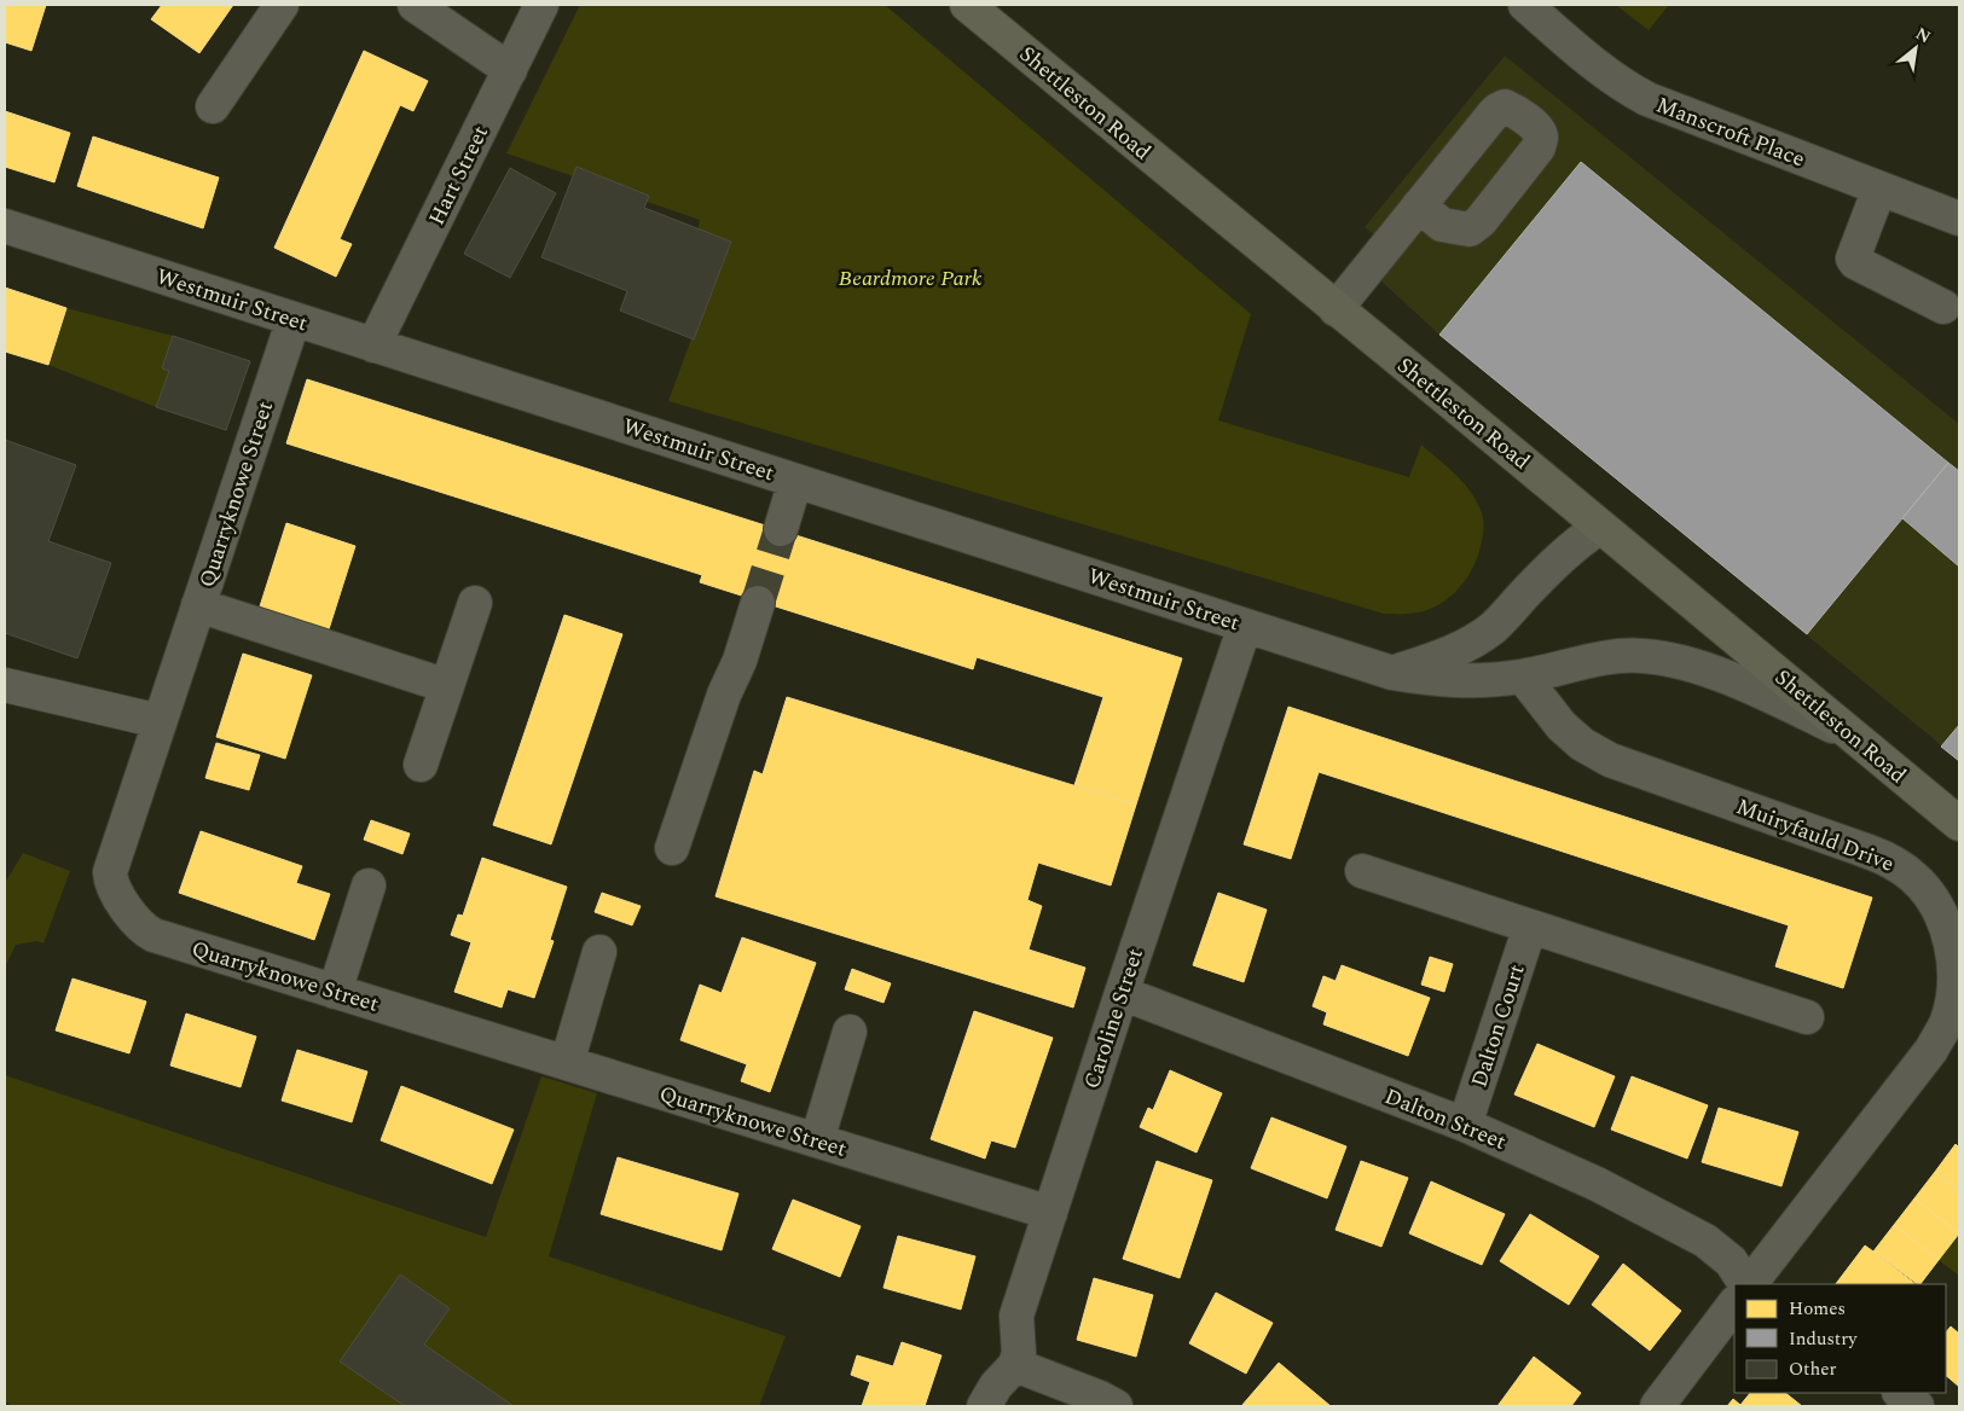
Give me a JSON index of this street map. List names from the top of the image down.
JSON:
{
  "streets": {
    "main road": ["Shettleston Road"],
    "street": [
      "Manscroft Place",
      "Hart Street",
      "Westmuir Street",
      "Quarryknowe Street",
      "Muiryfauld Drive",
      "Caroline Street",
      "Dalton Court",
      "Dalton Street"
    ]
  },
  "crossings": [
    ["Shettleston Road", "Westmuir Street"],
    ["Hart Street", "Westmuir Street"],
    ["Westmuir Street", "Quarryknowe Street"],
    ["Westmuir Street", "Muiryfauld Drive"],
    ["Westmuir Street", "Caroline Street"],
    ["Quarryknowe Street", "Caroline Street"],
    ["Caroline Street", "Dalton Street"],
    ["Dalton Court", "Dalton Street"]
  ],
  "parks": ["Beardmore Park"],
  "legend": ["Homes", "Industry", "Other"],
  "north": "top right"
}
